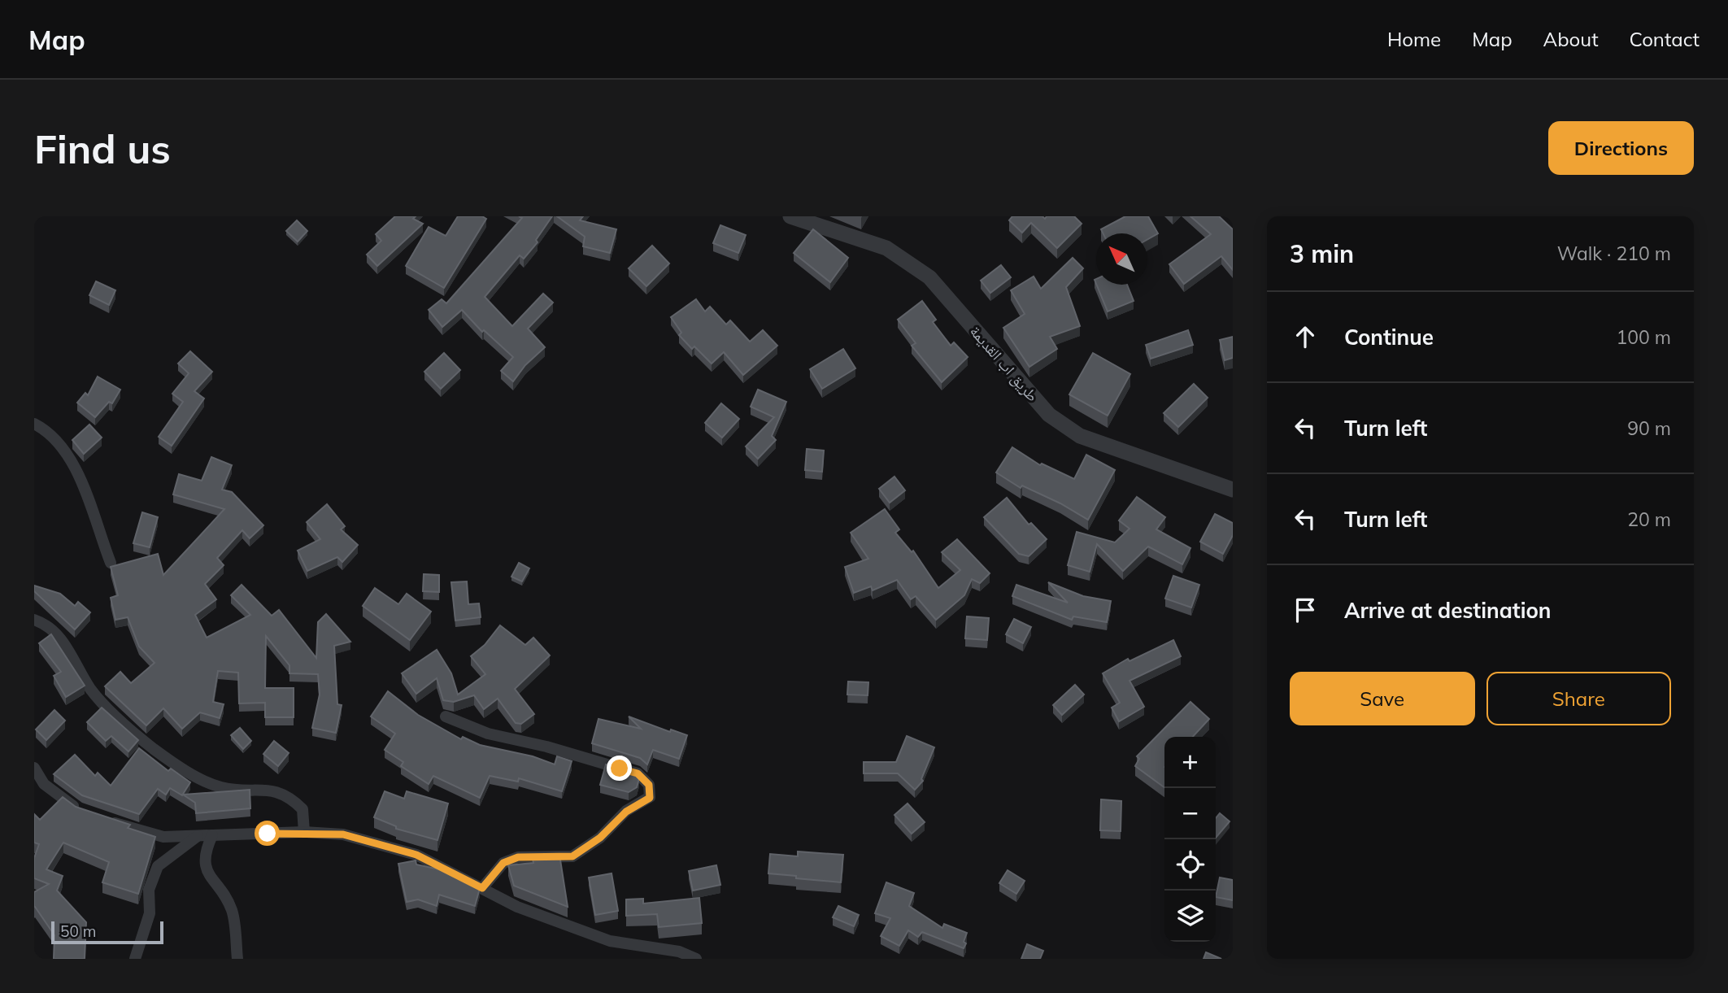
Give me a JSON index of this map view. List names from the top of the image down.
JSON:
{
  "streets": {
    "street": ["طريق اب القديمة"]
  },
  "scale_bar": "50 m",
  "north": "top left",
  "page": {
    "header": "Map",
    "nav": [
      "Home",
      "Map",
      "About",
      "Contact"
    ],
    "buttons": [
      "Directions",
      ["Save", "Share"]
    ],
    "title": "Find us",
    "heading": ["3 min", "Walk · 210 m"],
    "list": [
      ["Continue", "100 m"],
      ["Turn left", "90 m"],
      ["Turn left", "20 m"],
      "Arrive at destination"
    ],
    "map_buttons": ["+", "−"],
    "scale": "50 m"
  }
}
